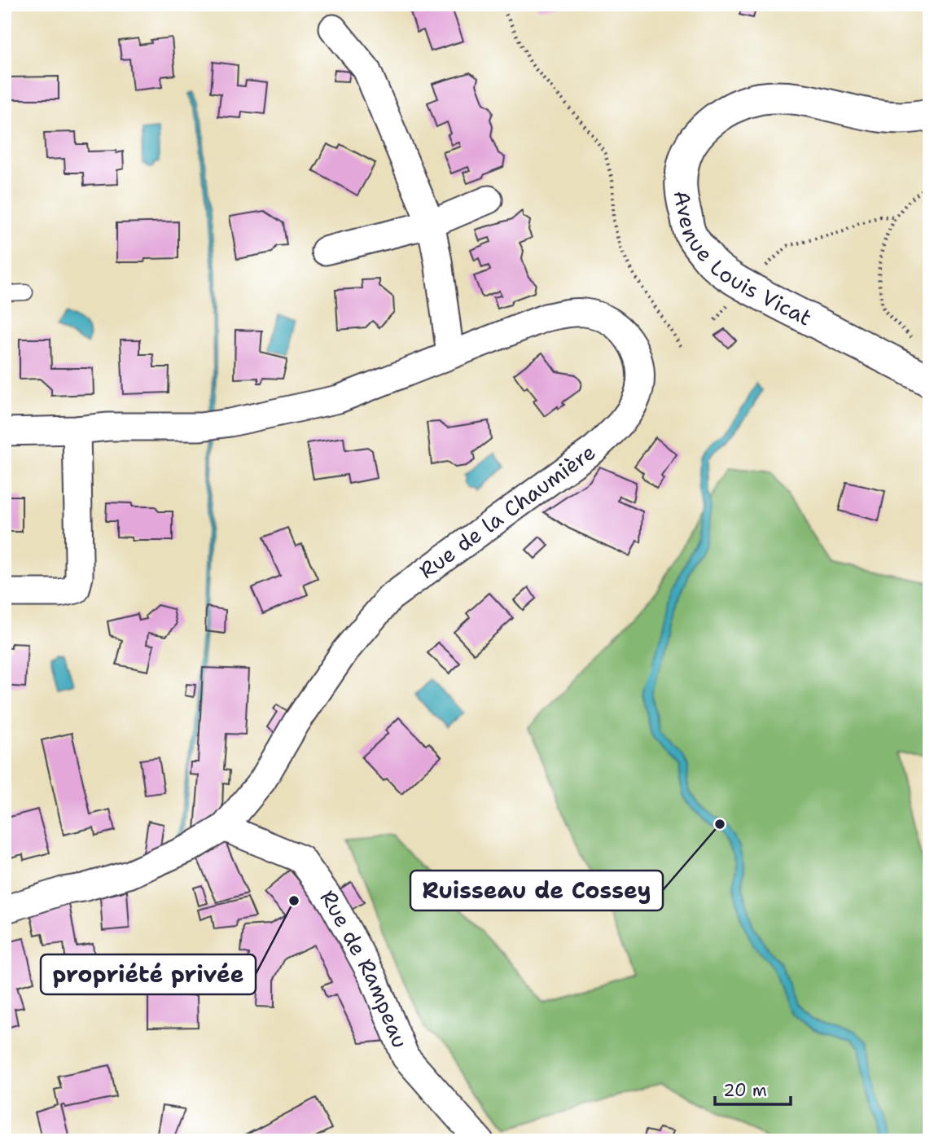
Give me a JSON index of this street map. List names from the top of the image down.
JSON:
{
  "streets": {
    "main road": ["Avenue Louis Vicat"],
    "street": ["Rue de la Chaumière", "Rue de Rampeau"]
  },
  "crossings": [
    ["Rue de la Chaumière", "Rue de Rampeau"]
  ],
  "places": ["Ruisseau de Cossey", "propriété privée"],
  "scale_bar": "20 m"
}
